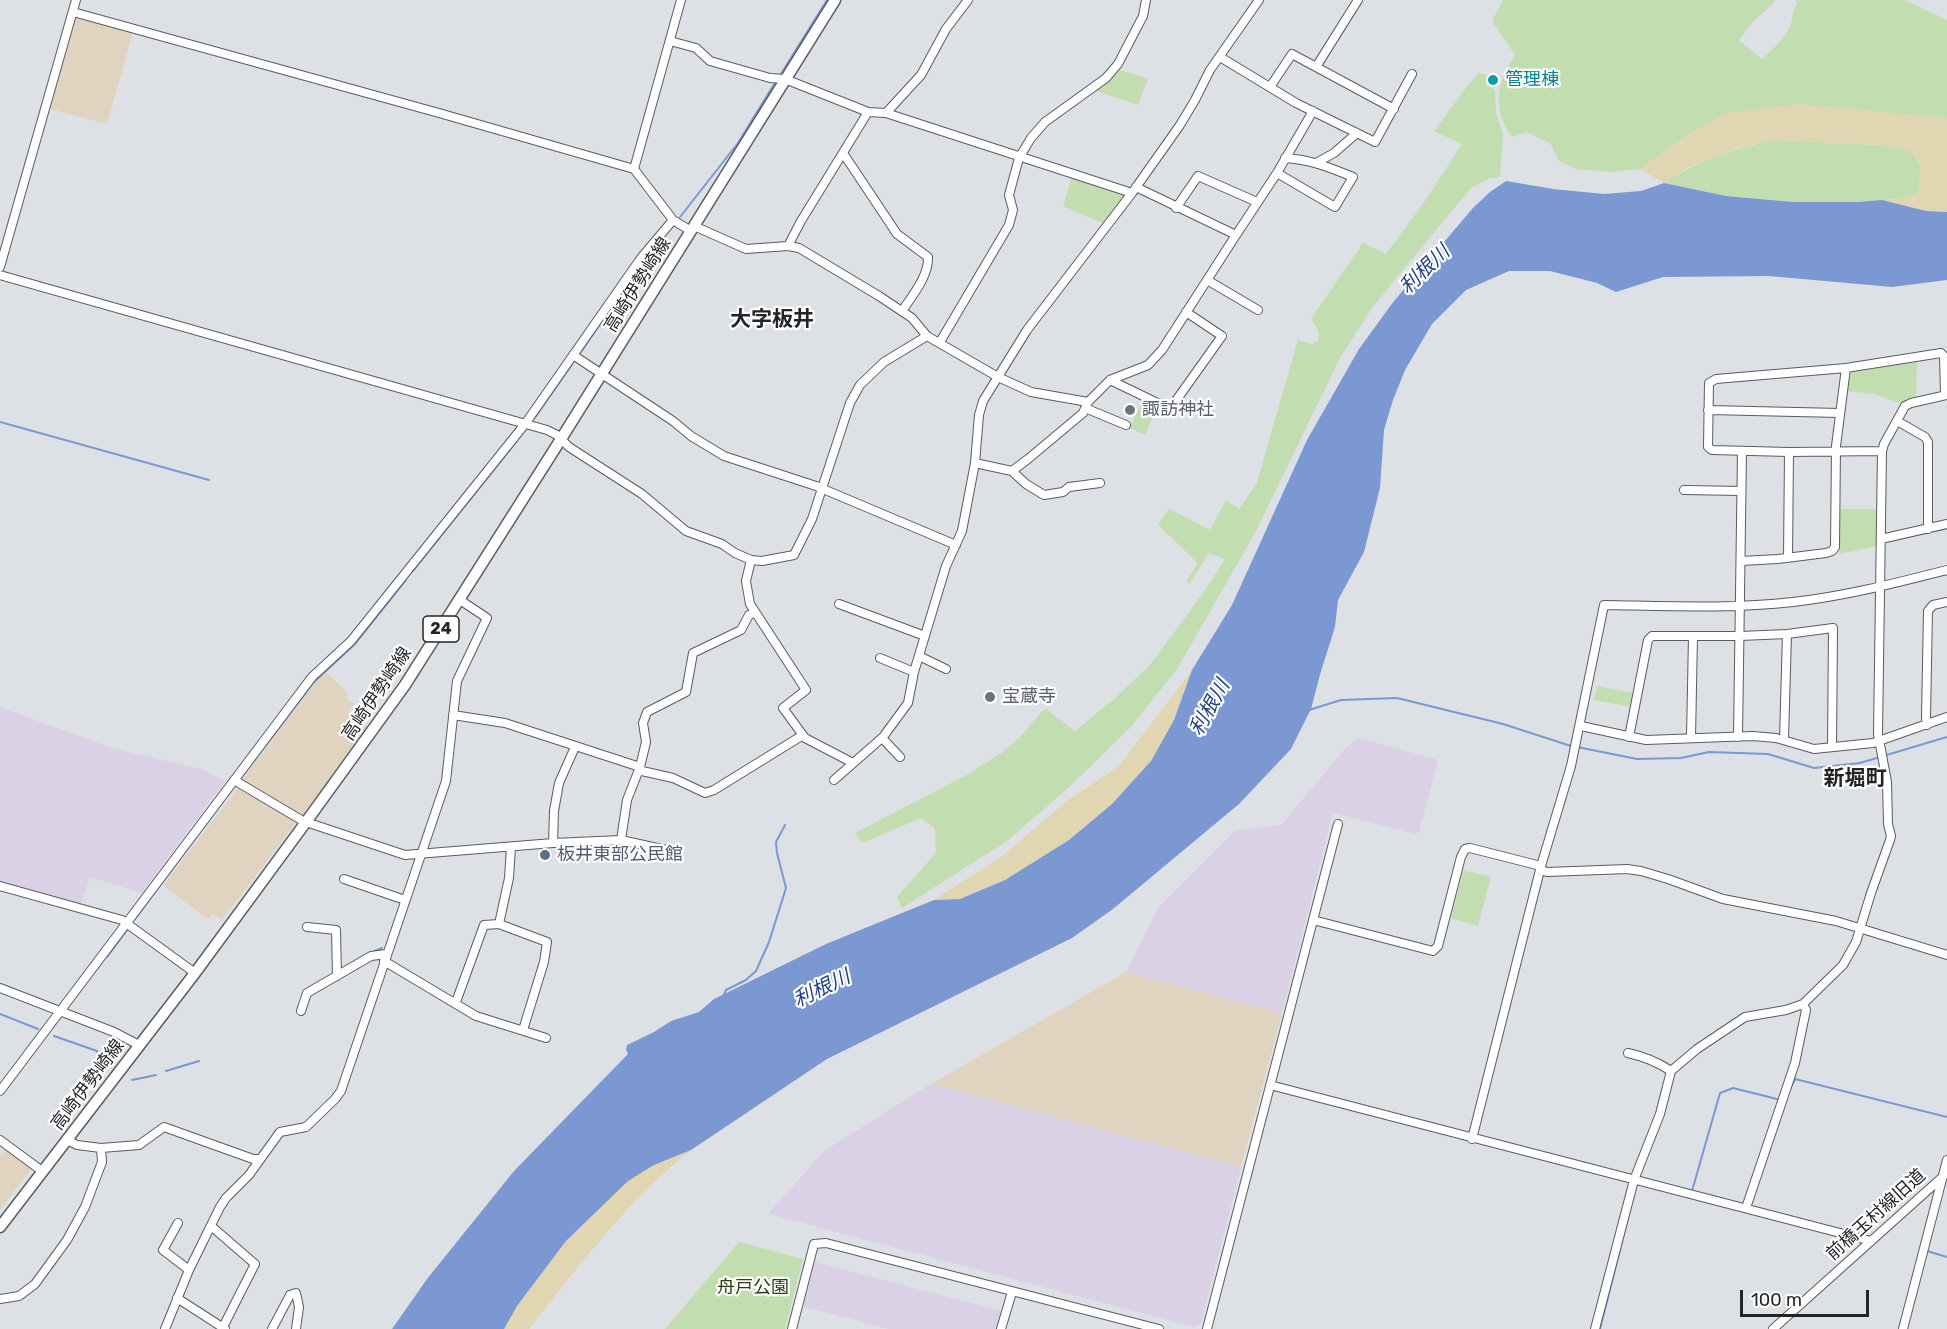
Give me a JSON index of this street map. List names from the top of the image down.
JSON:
{
  "streets": {
    "main road": ["高崎伊勢崎線", "24"],
    "street": ["前橋玉村線旧道"]
  },
  "districts": ["大字板井", "新堀町"],
  "water": ["利根川"],
  "parks": ["舟戸公園"],
  "places": [
    "管理棟",
    "諏訪神社",
    "宝蔵寺",
    "板井東部公民館"
  ],
  "scale_bar": "100 m"
}
